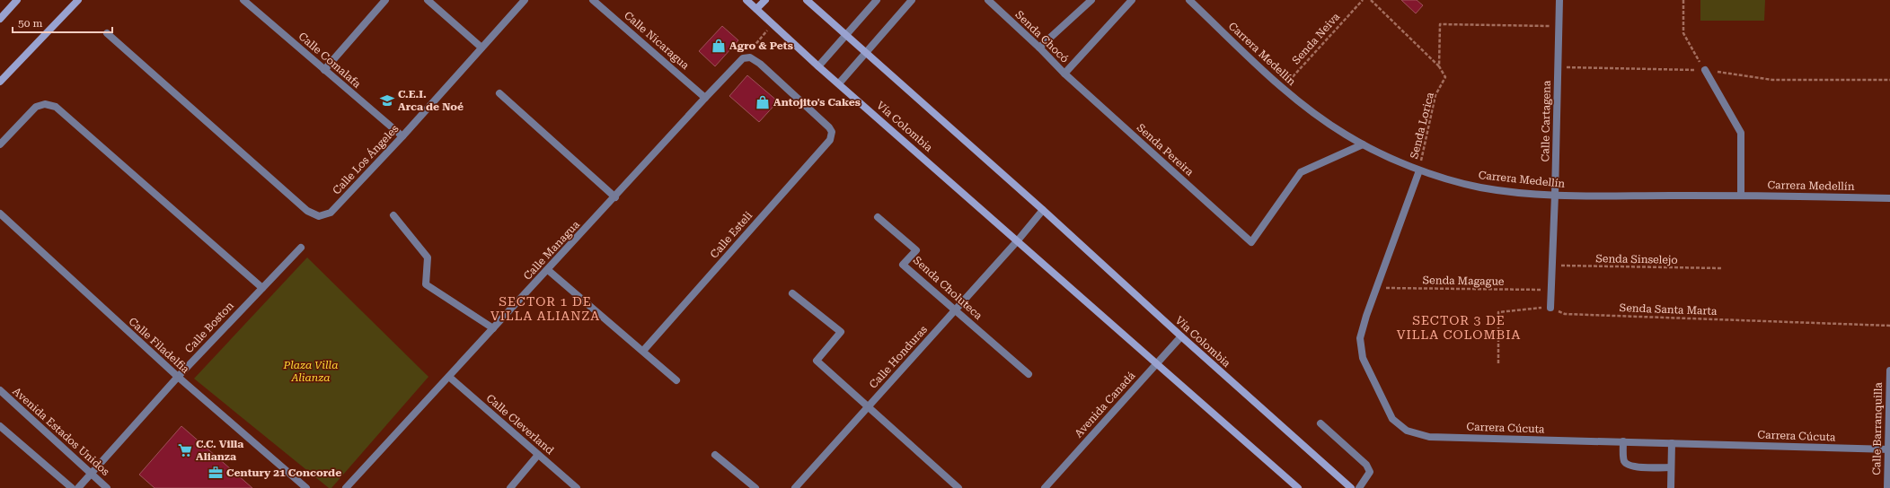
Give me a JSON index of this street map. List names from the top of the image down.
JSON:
{
  "streets": {
    "main road": ["Vía Colombia"],
    "street": [
      "Senda Chocó",
      "Calle Nicaragua",
      "Carrera Medellín",
      "Calle Comalafa",
      "Calle Cartagena",
      "Senda Pereira",
      "Calle Los Ángeles",
      "Calle Esteli",
      "Calle Managua",
      "Senda Choluteca",
      "Calle Boston",
      "Calle Filadelfia",
      "Calle Honduras",
      "Avenida Canadá",
      "Calle Cleverland",
      "Carrera Cúcuta",
      "Calle Barranquilla",
      "Avenida Estados Unidos"
    ],
    "path": [
      "Senda Neiva",
      "Senda Lorica",
      "Senda Sinselejo",
      "Senda Magague",
      "Senda Santa Marta"
    ]
  },
  "crossings": [
    ["Senda Chocó", "Senda Pereira"],
    ["Senda Neiva", "Carrera Medellín"],
    ["Calle Nicaragua", "Calle Managua"],
    ["Carrera Medellín", "Calle Cartagena"],
    ["Carrera Medellín", "Senda Lorica"],
    ["Carrera Medellín", "Senda Pereira"],
    ["Carrera Medellín", "Carrera Cúcuta"],
    ["Calle Comalafa", "Calle Los Ángeles"],
    ["Calle Cartagena", "Senda Lorica"],
    ["Calle Cartagena", "Senda Sinselejo"],
    ["Calle Cartagena", "Senda Magague"],
    ["Calle Cartagena", "Senda Santa Marta"],
    ["Senda Lorica", "Carrera Cúcuta"],
    ["Vía Colombia", "Calle Honduras"],
    ["Vía Colombia", "Avenida Canadá"],
    ["Calle Esteli", "Calle Managua"],
    ["Calle Managua", "Calle Cleverland"],
    ["Senda Magague", "Carrera Cúcuta"],
    ["Senda Choluteca", "Calle Honduras"],
    ["Calle Boston", "Calle Filadelfia"],
    ["Calle Boston", "Avenida Estados Unidos"],
    ["Carrera Cúcuta", "Calle Barranquilla"]
  ],
  "districts": ["SECTOR 1 DE VILLA ALIANZA", "SECTOR 3 DE VILLA COLOMBIA"],
  "parks": ["Plaza Villa Alianza"],
  "places": {
    "shop": ["Agro & Pets", "Antojito's Cakes"],
    "school or university": ["C.E.I. Arca de Noé"],
    "supermarket": ["C.C. Villa Alianza"],
    "office": ["Century 21 Concorde"]
  },
  "scale_bar": "50 m"
}
